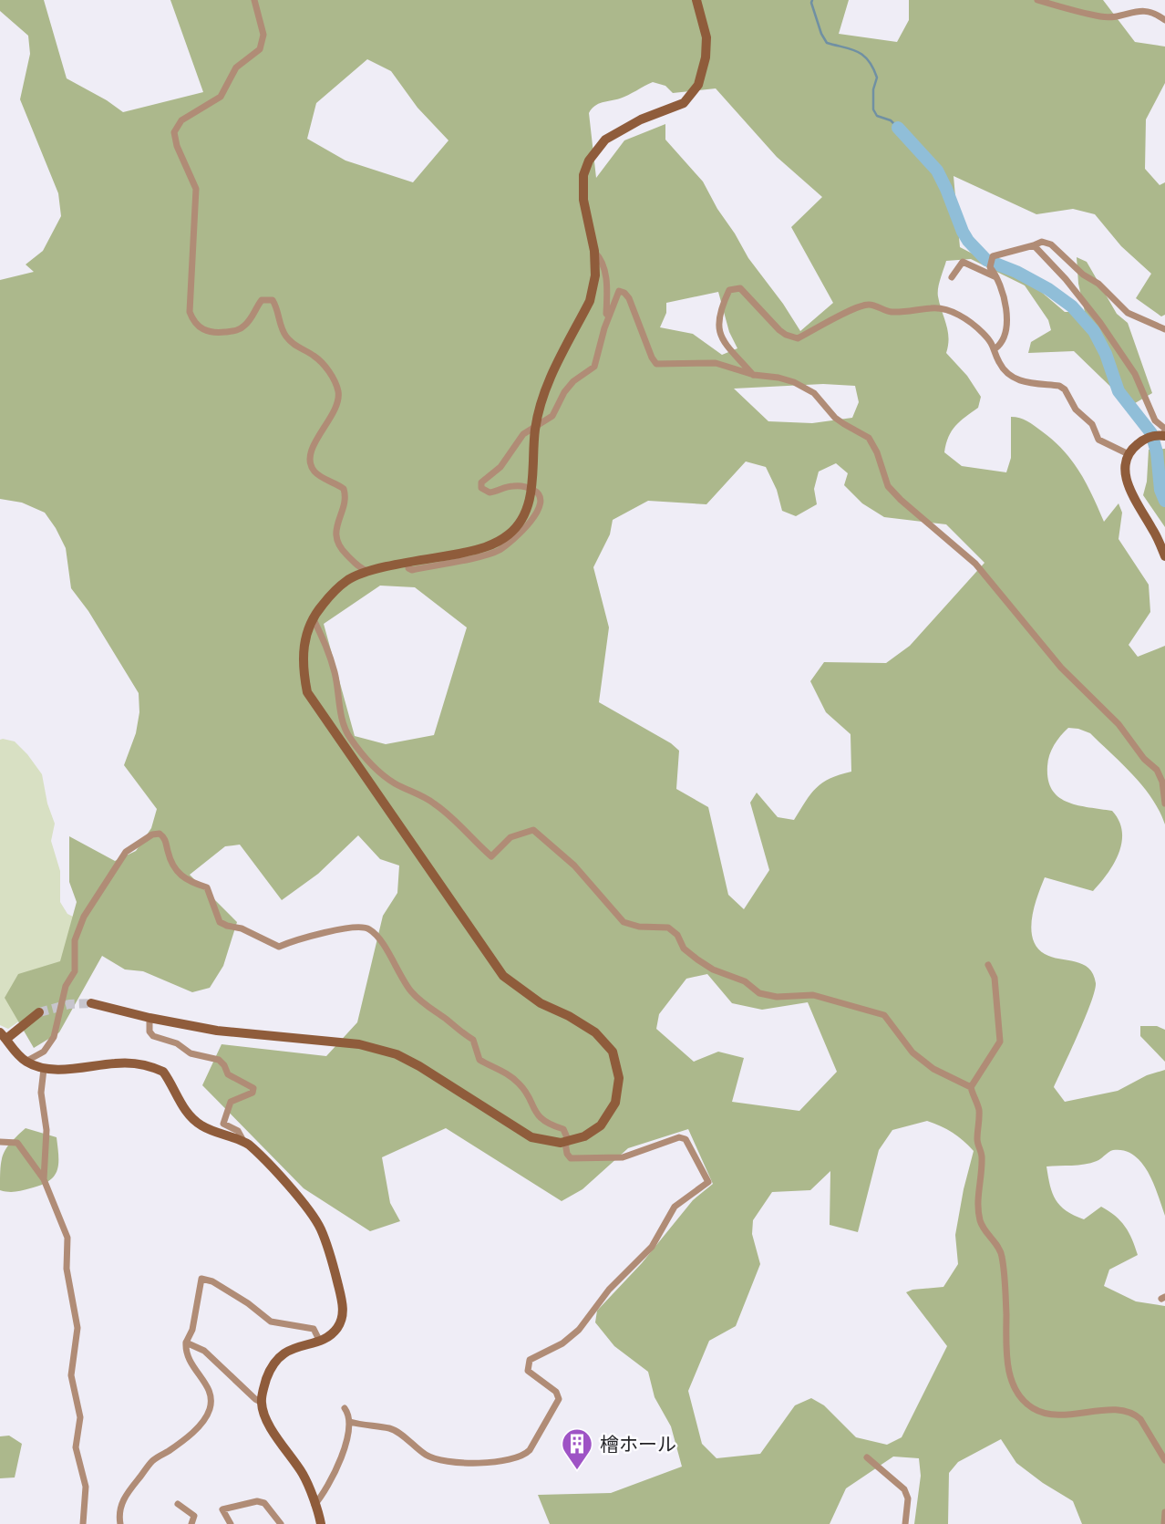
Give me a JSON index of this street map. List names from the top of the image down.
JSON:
{
  "places": {
    "building": ["檜ホール"]
  }
}
